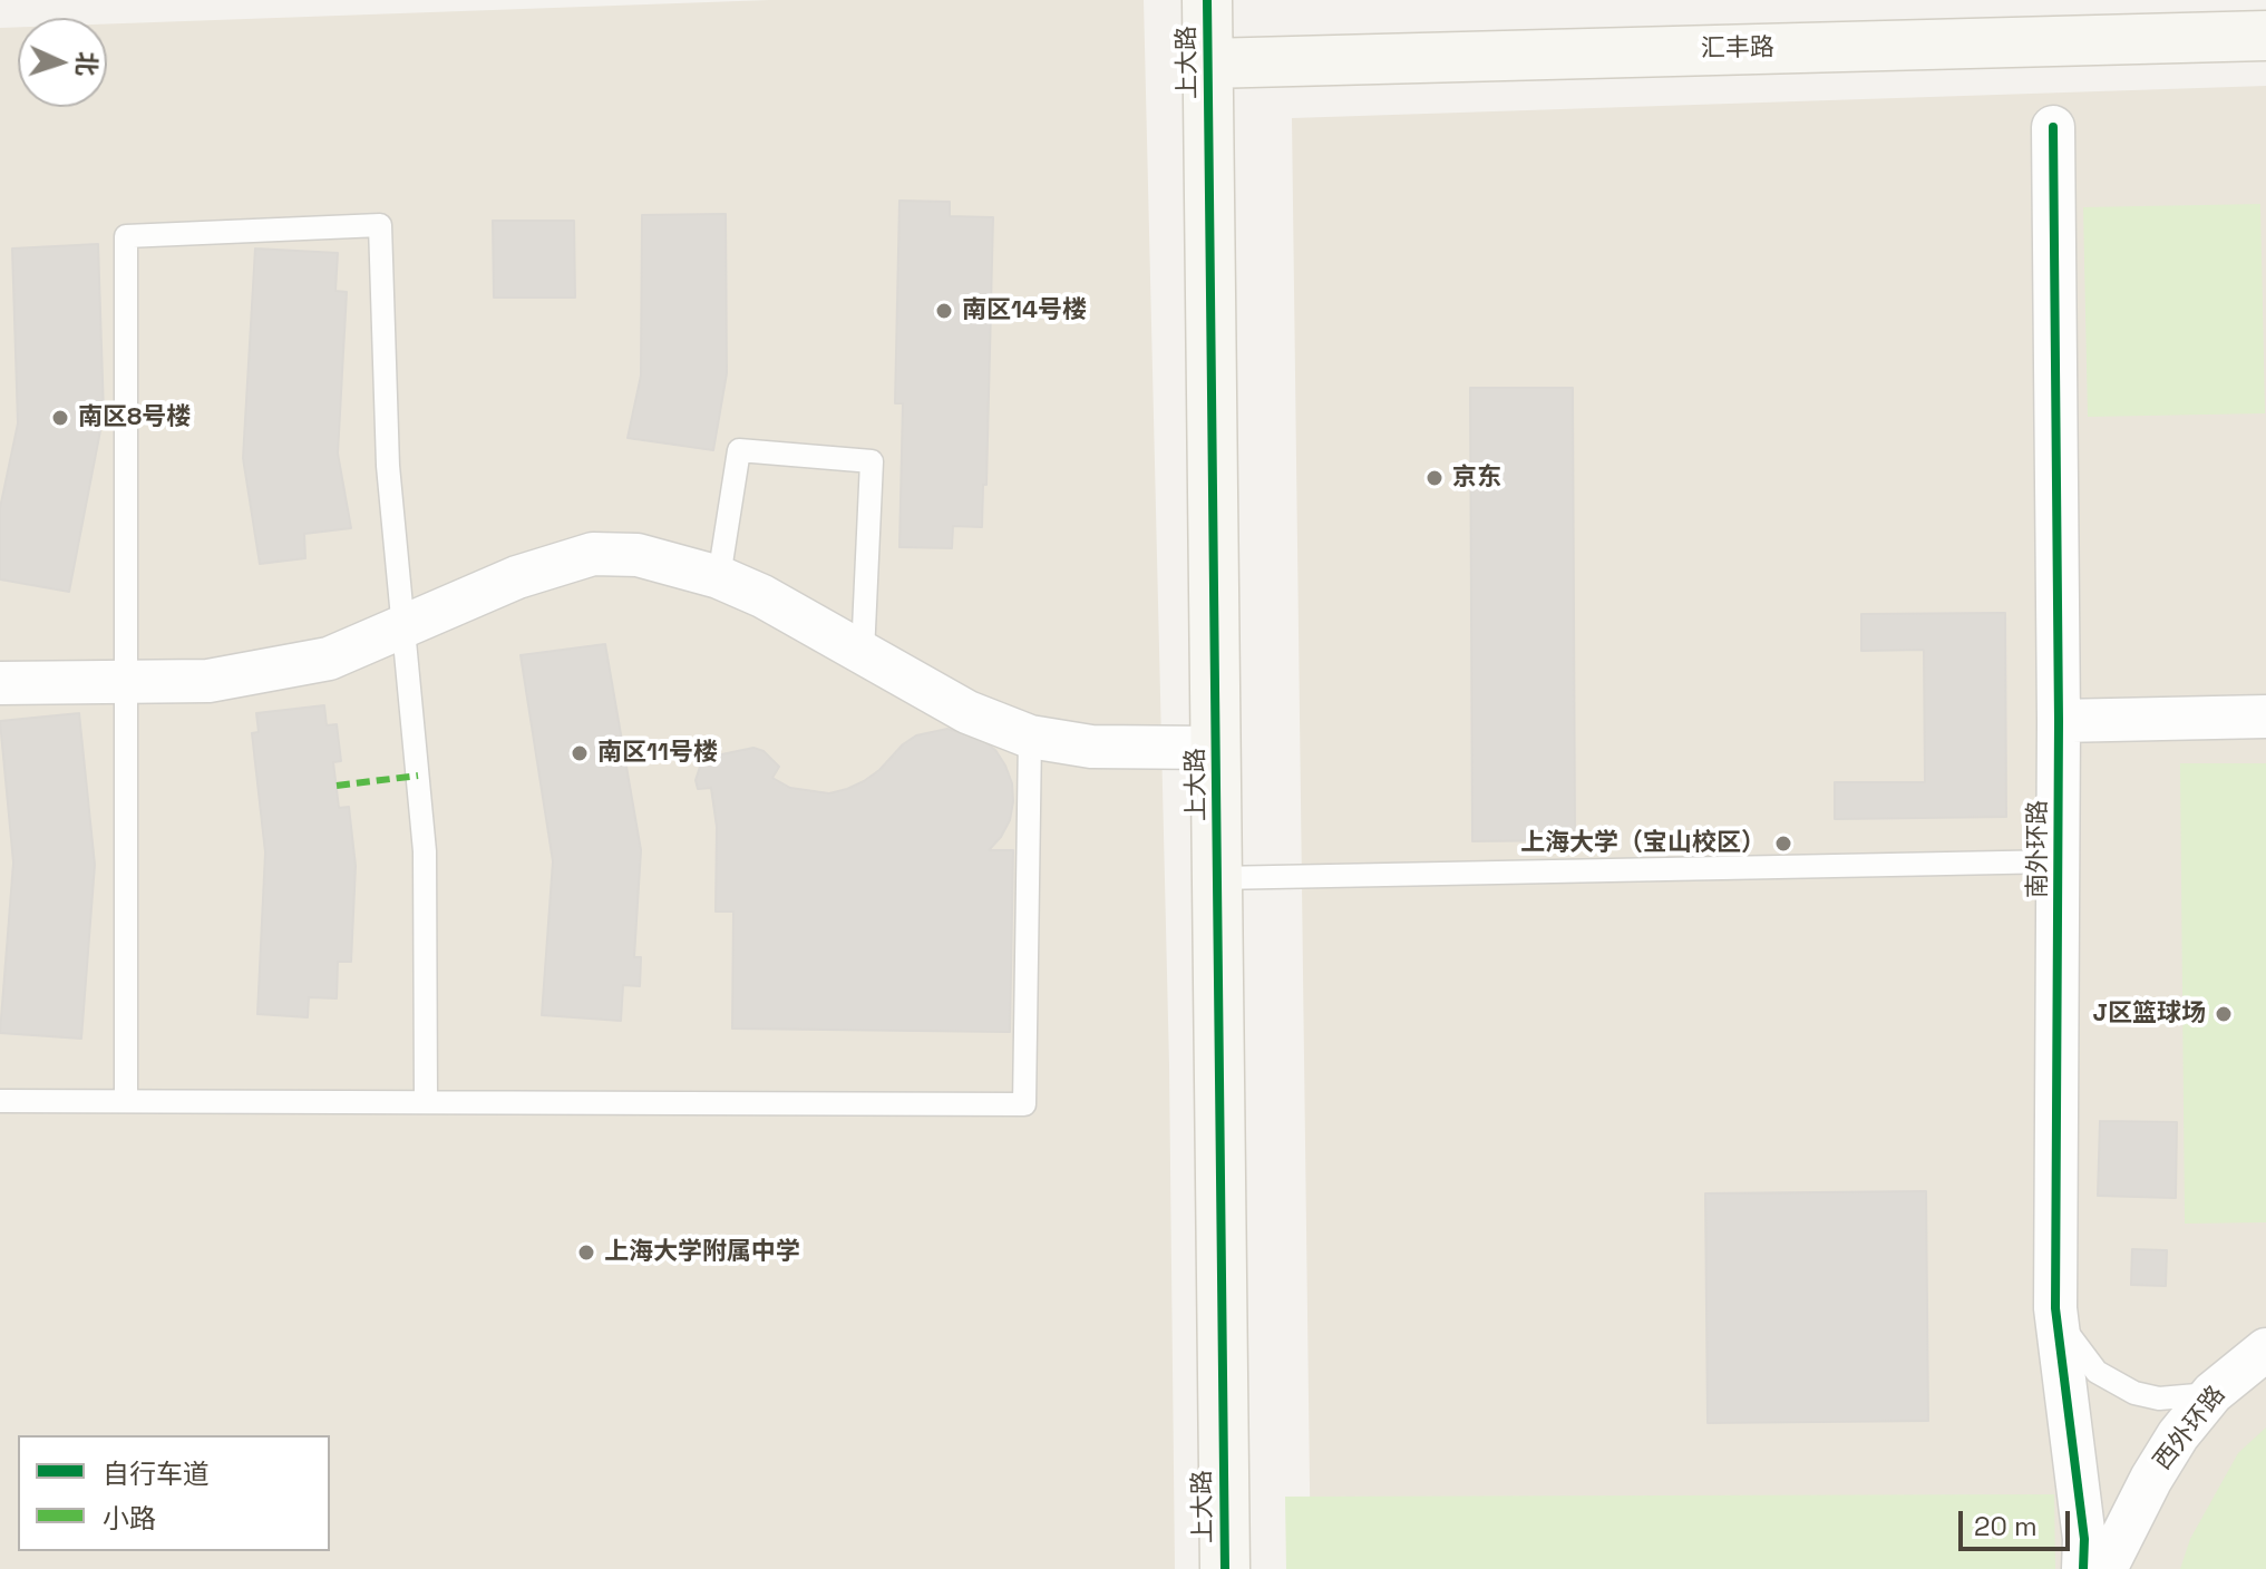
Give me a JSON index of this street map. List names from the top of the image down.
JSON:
{
  "streets": {
    "street": [
      "汇丰路",
      "上大路",
      "南外环路",
      "西外环路"
    ]
  },
  "crossings": [
    ["汇丰路", "上大路"]
  ],
  "places": [
    "南区14号楼",
    "南区8号楼",
    "京东",
    "南区11号楼",
    "上海大学（宝山校区）",
    "J区篮球场",
    "上海大学附属中学"
  ],
  "legend": ["自行车道", "小路"],
  "scale_bar": "20 m",
  "north": "right"
}
